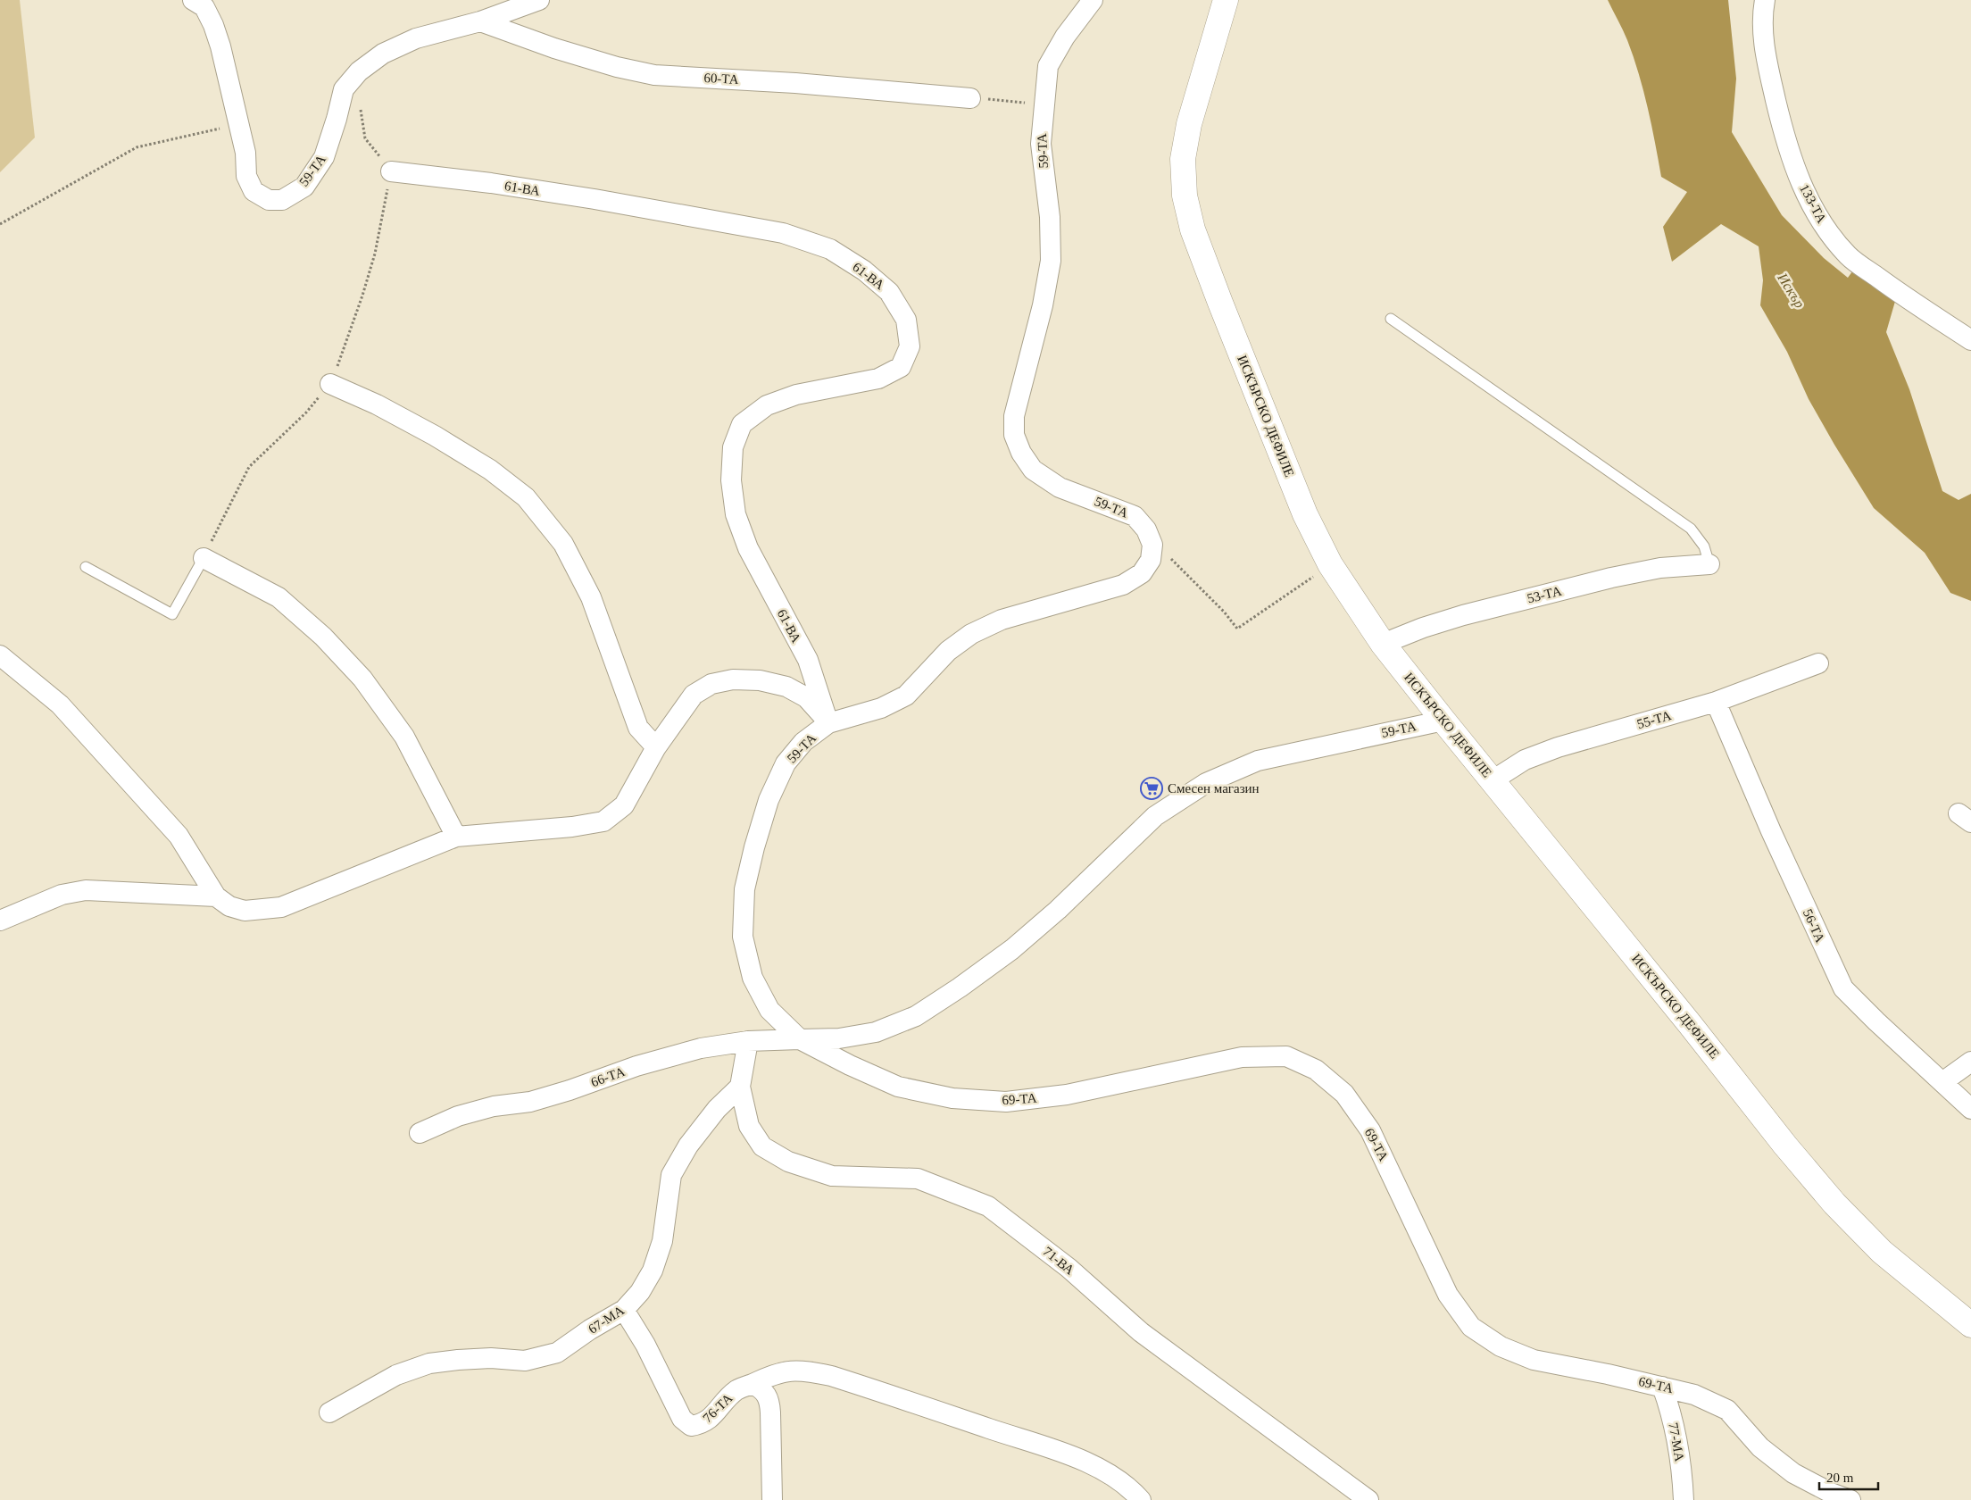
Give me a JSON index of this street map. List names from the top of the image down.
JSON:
{
  "streets": {
    "main road": ["ИСКЪРСКО ДЕФИЛЕ"],
    "street": [
      "60-ТА",
      "59-ТА",
      "61-ВА",
      "133-ТА",
      "53-ТА",
      "55-ТА",
      "56-ТА",
      "66-ТА",
      "69-ТА",
      "71-ВА",
      "67-МА",
      "76-ТА",
      "77-МА"
    ]
  },
  "crossings": [
    ["60-ТА", "59-ТА"],
    ["59-ТА", "61-ВА"],
    ["59-ТА", "ИСКЪРСКО ДЕФИЛЕ"],
    ["59-ТА", "66-ТА"],
    ["59-ТА", "69-ТА"],
    ["ИСКЪРСКО ДЕФИЛЕ", "53-ТА"],
    ["ИСКЪРСКО ДЕФИЛЕ", "55-ТА"],
    ["55-ТА", "56-ТА"],
    ["66-ТА", "69-ТА"],
    ["69-ТА", "77-МА"],
    ["71-ВА", "67-МА"],
    ["67-МА", "76-ТА"]
  ],
  "water": ["Искър"],
  "places": {
    "supermarket": ["Смесен магазин"]
  },
  "scale_bar": "20 m"
}
